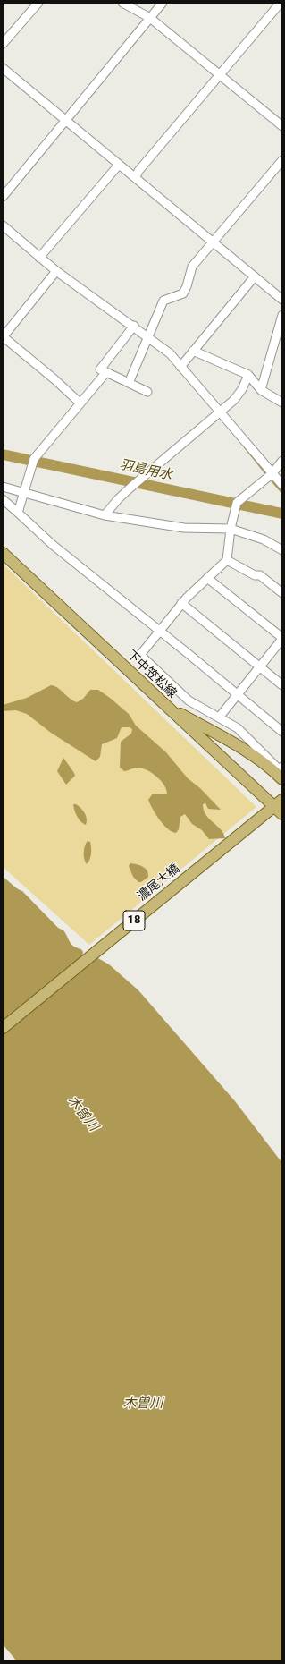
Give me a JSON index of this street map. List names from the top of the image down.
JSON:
{
  "streets": {
    "main road": ["下中笠松線", "濃尾大橋", "18"]
  },
  "crossings": [
    ["下中笠松線", "濃尾大橋"]
  ],
  "water": ["羽島用水", "木曽川"]
}
